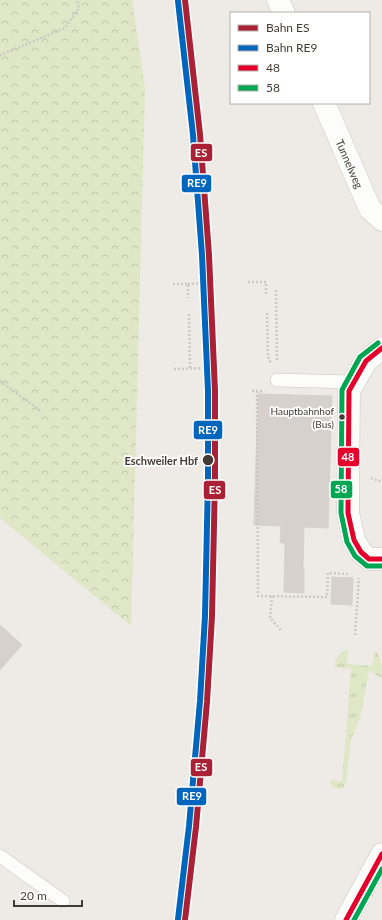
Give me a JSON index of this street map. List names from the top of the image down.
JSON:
{
  "streets": {
    "street": ["Tunnelweg"]
  },
  "places": ["Hauptbahnhof (Bus)", "Eschweiler Hbf"],
  "lines": [
    "rail line ES",
    "rail line RE9",
    "transit line 58",
    "transit line 48"
  ],
  "legend": [
    "Bahn ES",
    "Bahn RE9",
    "48",
    "58"
  ],
  "scale_bar": "20 m"
}
